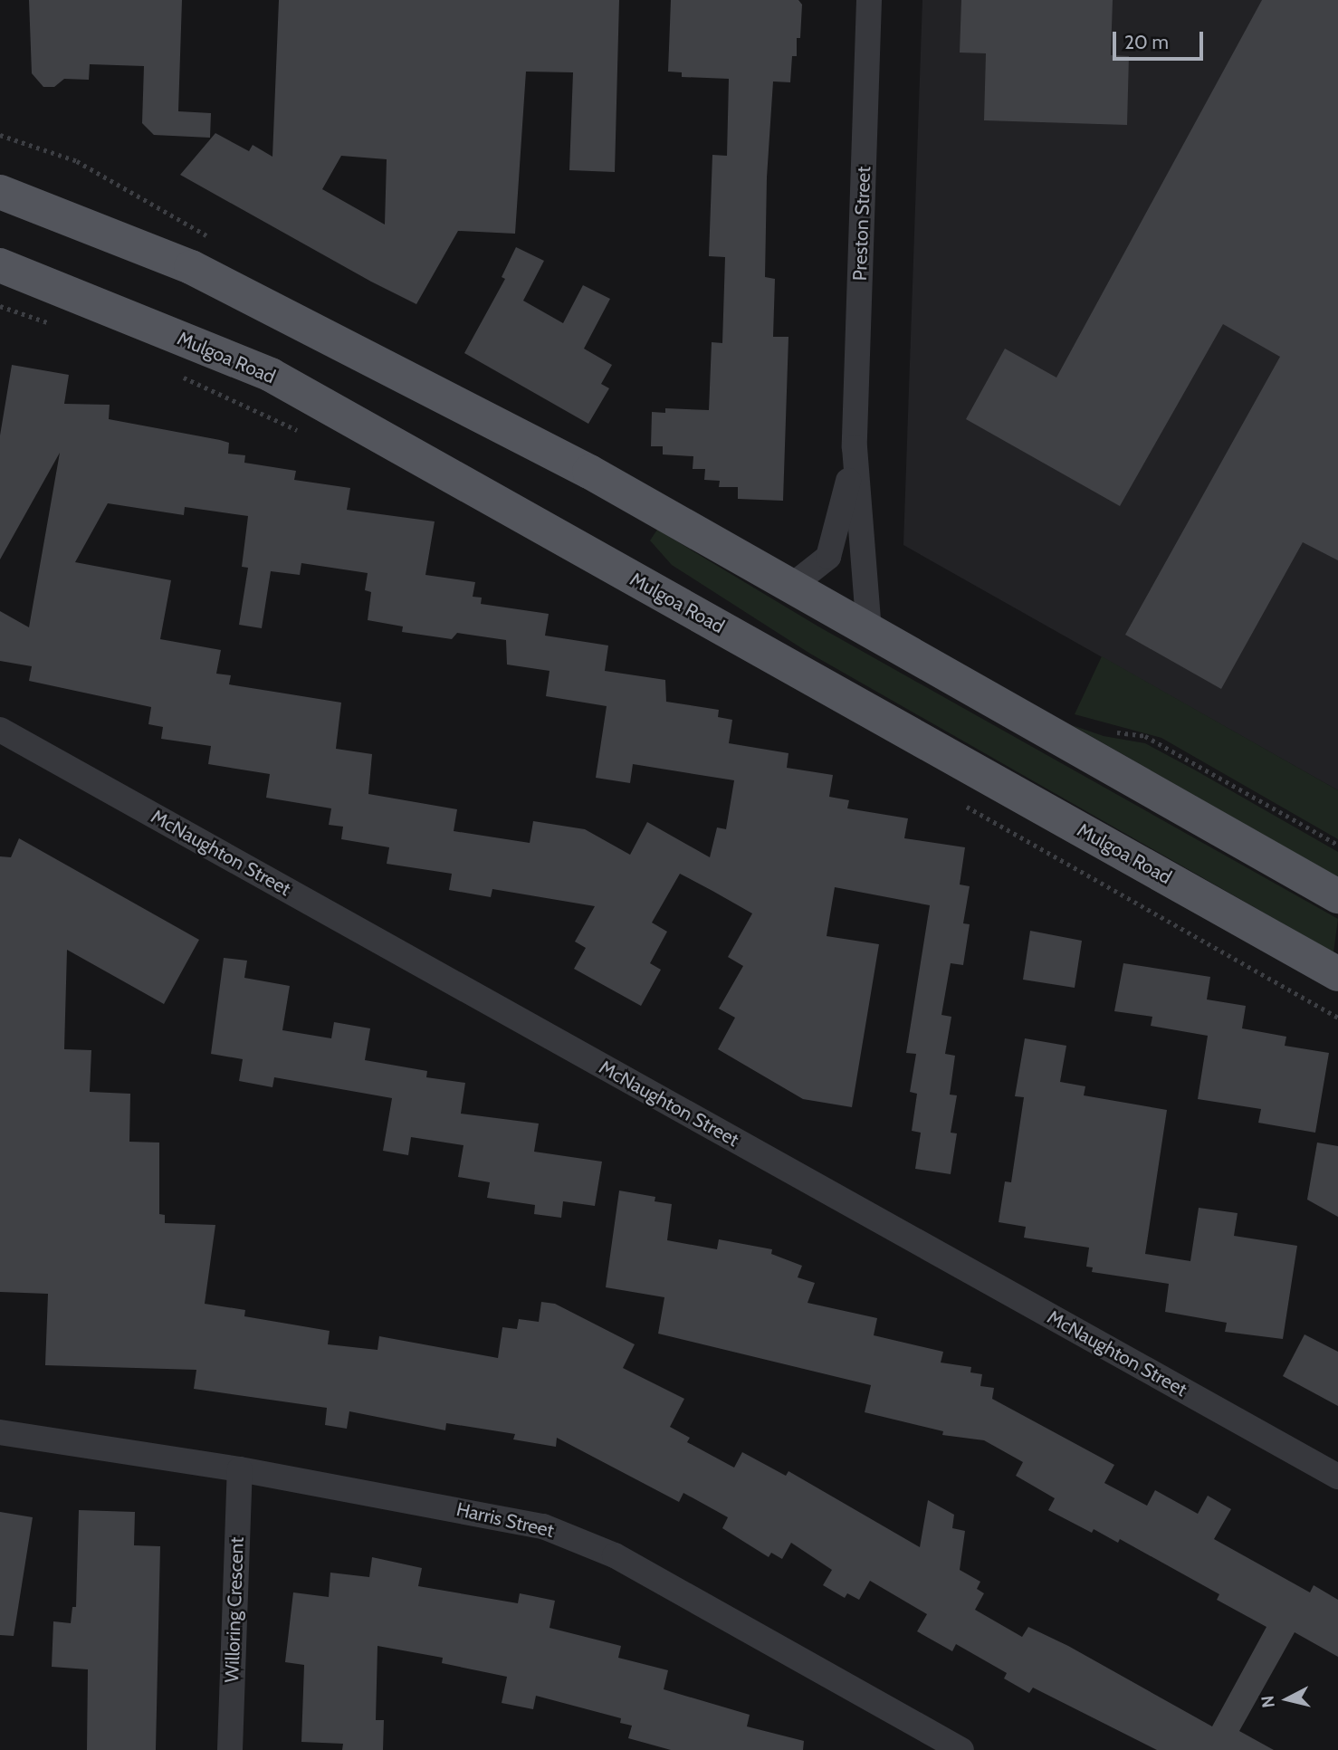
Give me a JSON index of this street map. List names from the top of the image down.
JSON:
{
  "streets": {
    "main road": ["Mulgoa Road"],
    "street": [
      "Preston Street",
      "McNaughton Street",
      "Harris Street",
      "Willoring Crescent"
    ]
  },
  "crossings": [
    ["Harris Street", "Willoring Crescent"]
  ],
  "scale_bar": "20 m",
  "north": "left"
}
